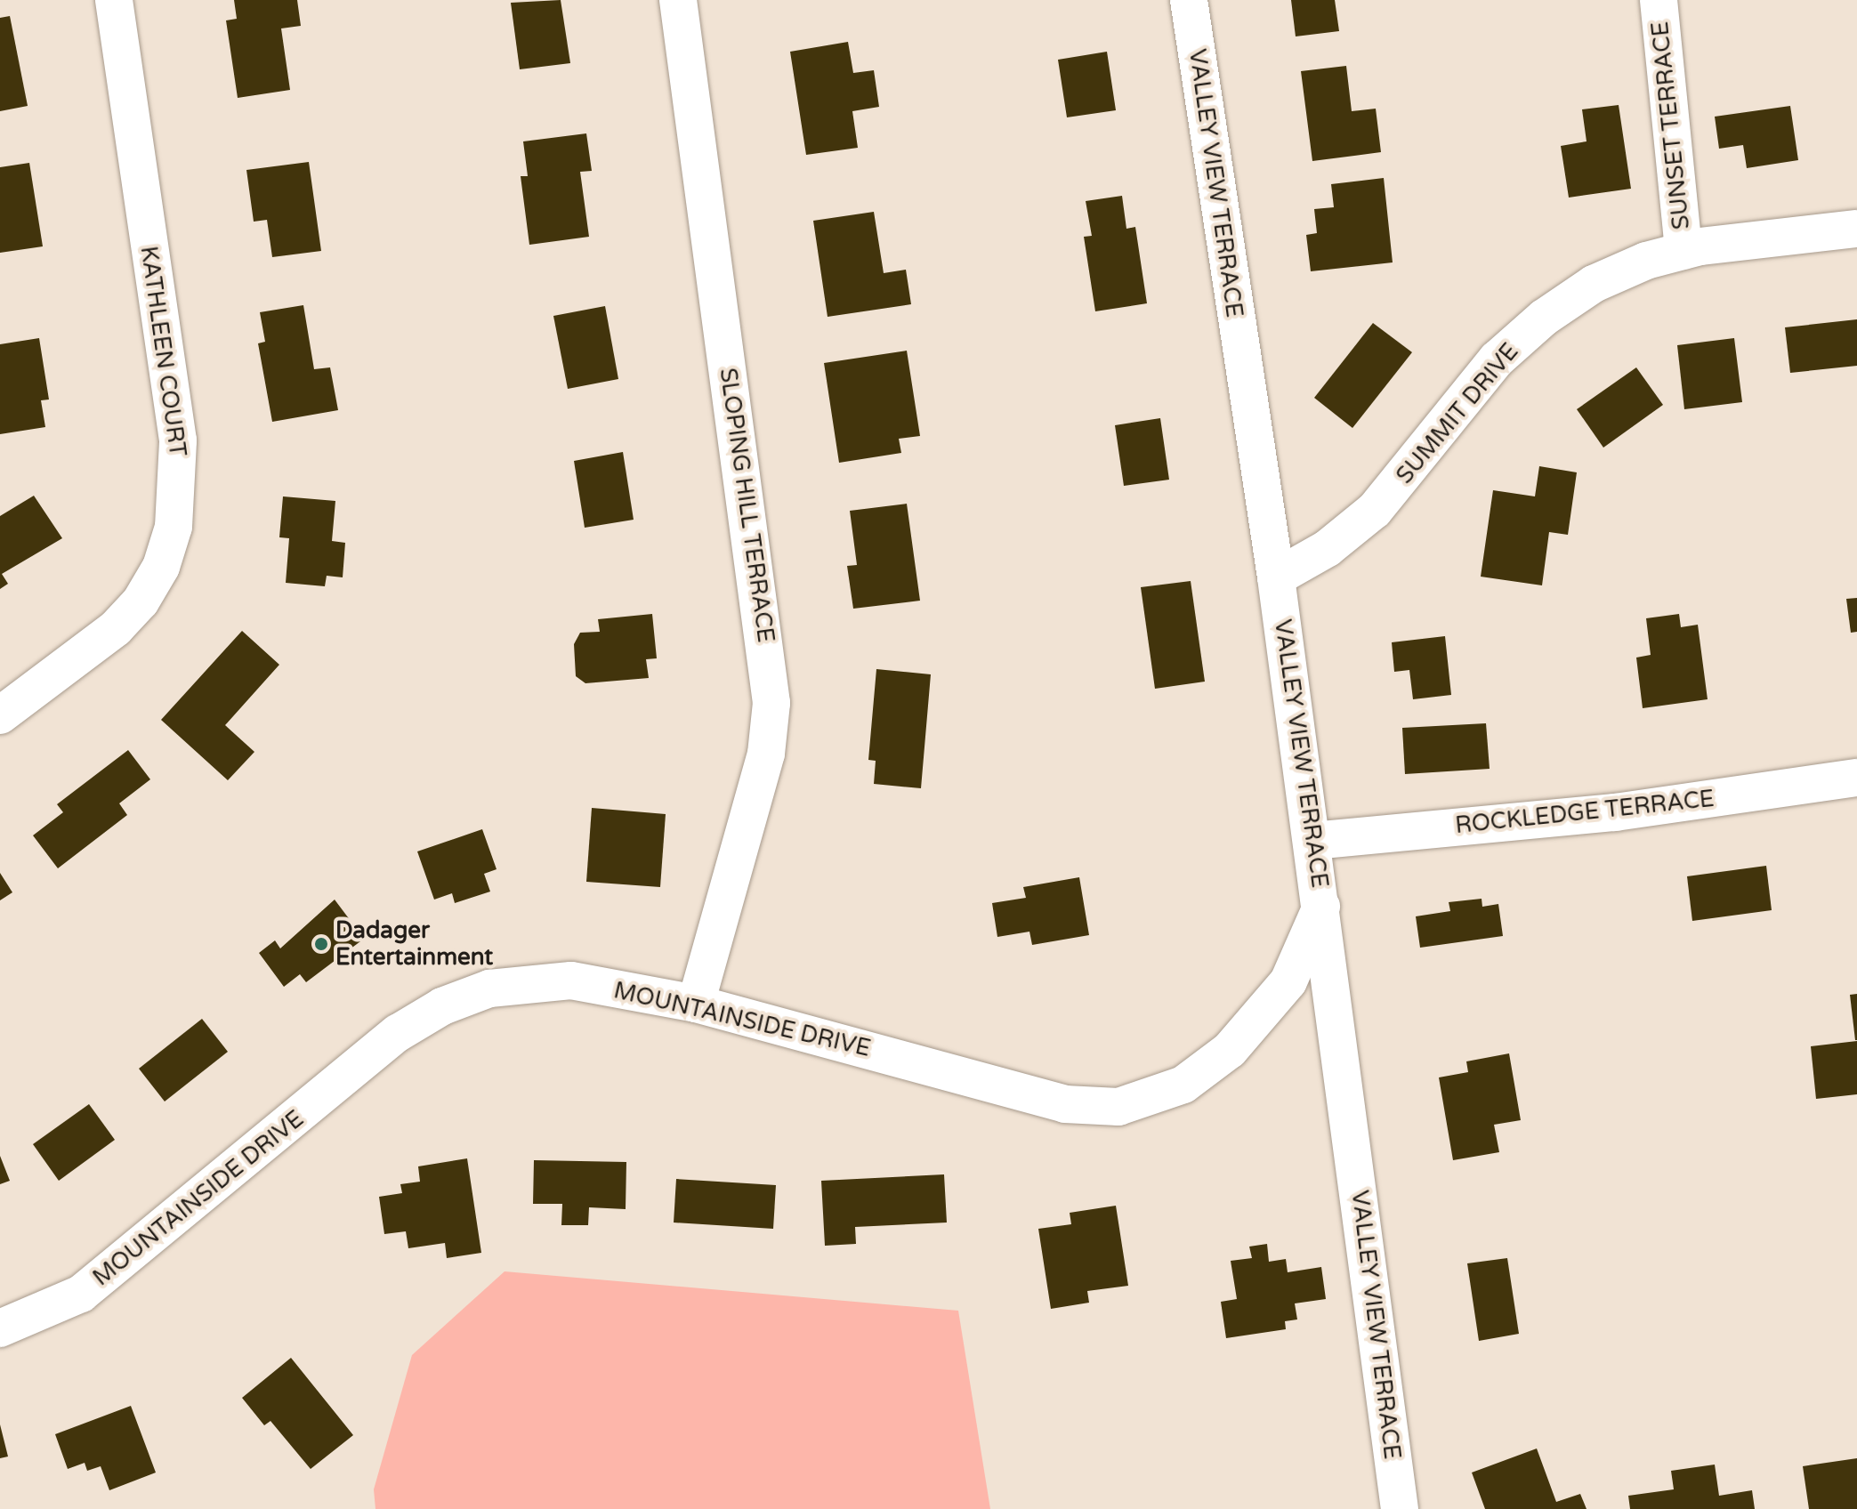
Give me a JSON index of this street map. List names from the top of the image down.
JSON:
{
  "streets": {
    "street": [
      "SUNSET TERRACE",
      "VALLEY VIEW TERRACE",
      "KATHLEEN COURT",
      "SUMMIT DRIVE",
      "SLOPING HILL TERRACE",
      "ROCKLEDGE TERRACE",
      "MOUNTAINSIDE DRIVE"
    ]
  },
  "crossings": [
    ["SUNSET TERRACE", "SUMMIT DRIVE"],
    ["VALLEY VIEW TERRACE", "SUMMIT DRIVE"],
    ["VALLEY VIEW TERRACE", "ROCKLEDGE TERRACE"],
    ["VALLEY VIEW TERRACE", "MOUNTAINSIDE DRIVE"],
    ["SLOPING HILL TERRACE", "MOUNTAINSIDE DRIVE"]
  ],
  "places": ["Dadager Entertainment"]
}
